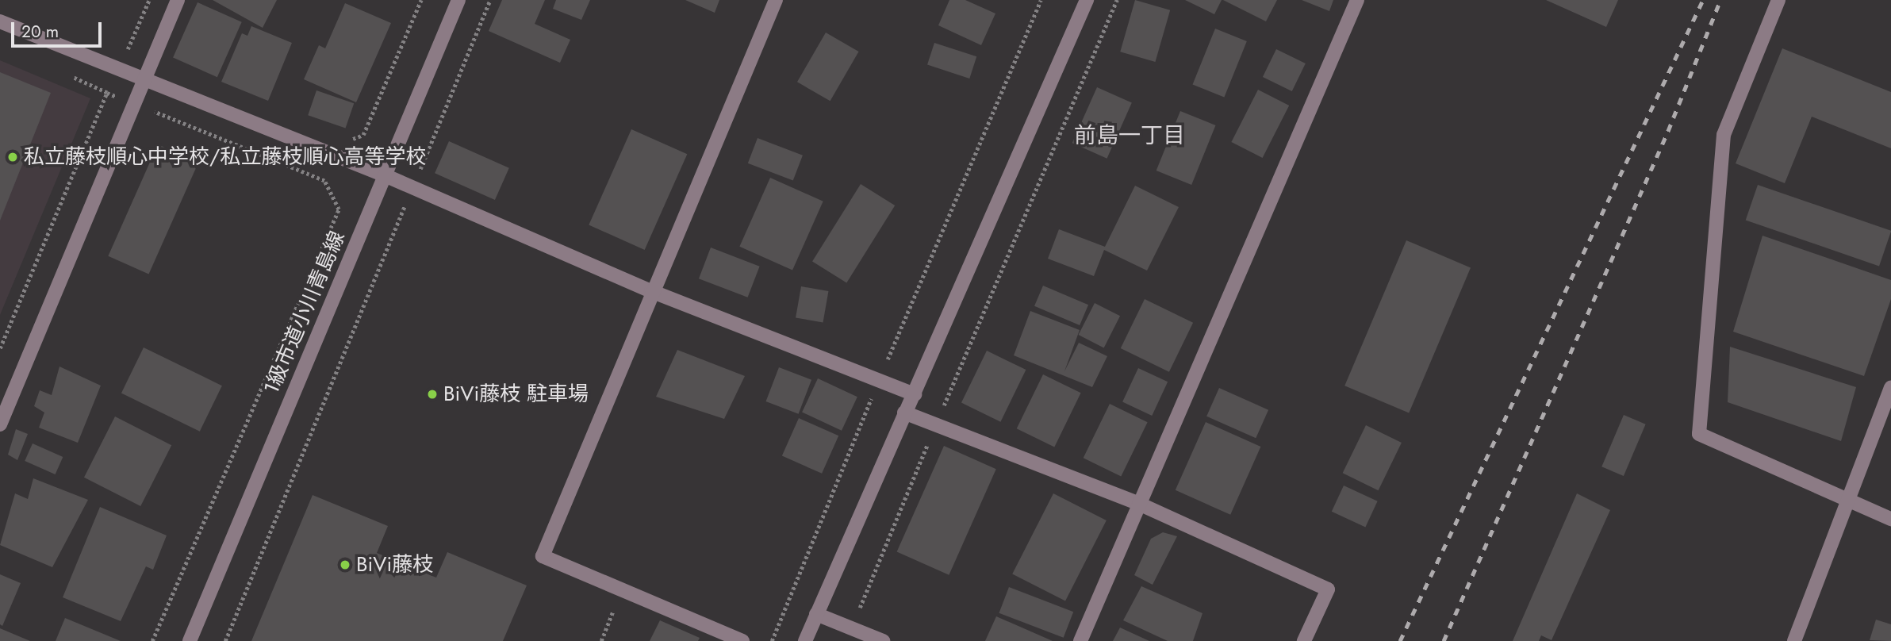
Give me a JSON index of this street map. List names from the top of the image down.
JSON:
{
  "streets": {
    "street": ["1級市道小川青島線"]
  },
  "districts": ["前島一丁目"],
  "places": ["私立藤枝順心中学校/私立藤枝順心高等学校", "BiVi藤枝 駐車場", "BiVi藤枝"],
  "scale_bar": "20 m"
}
